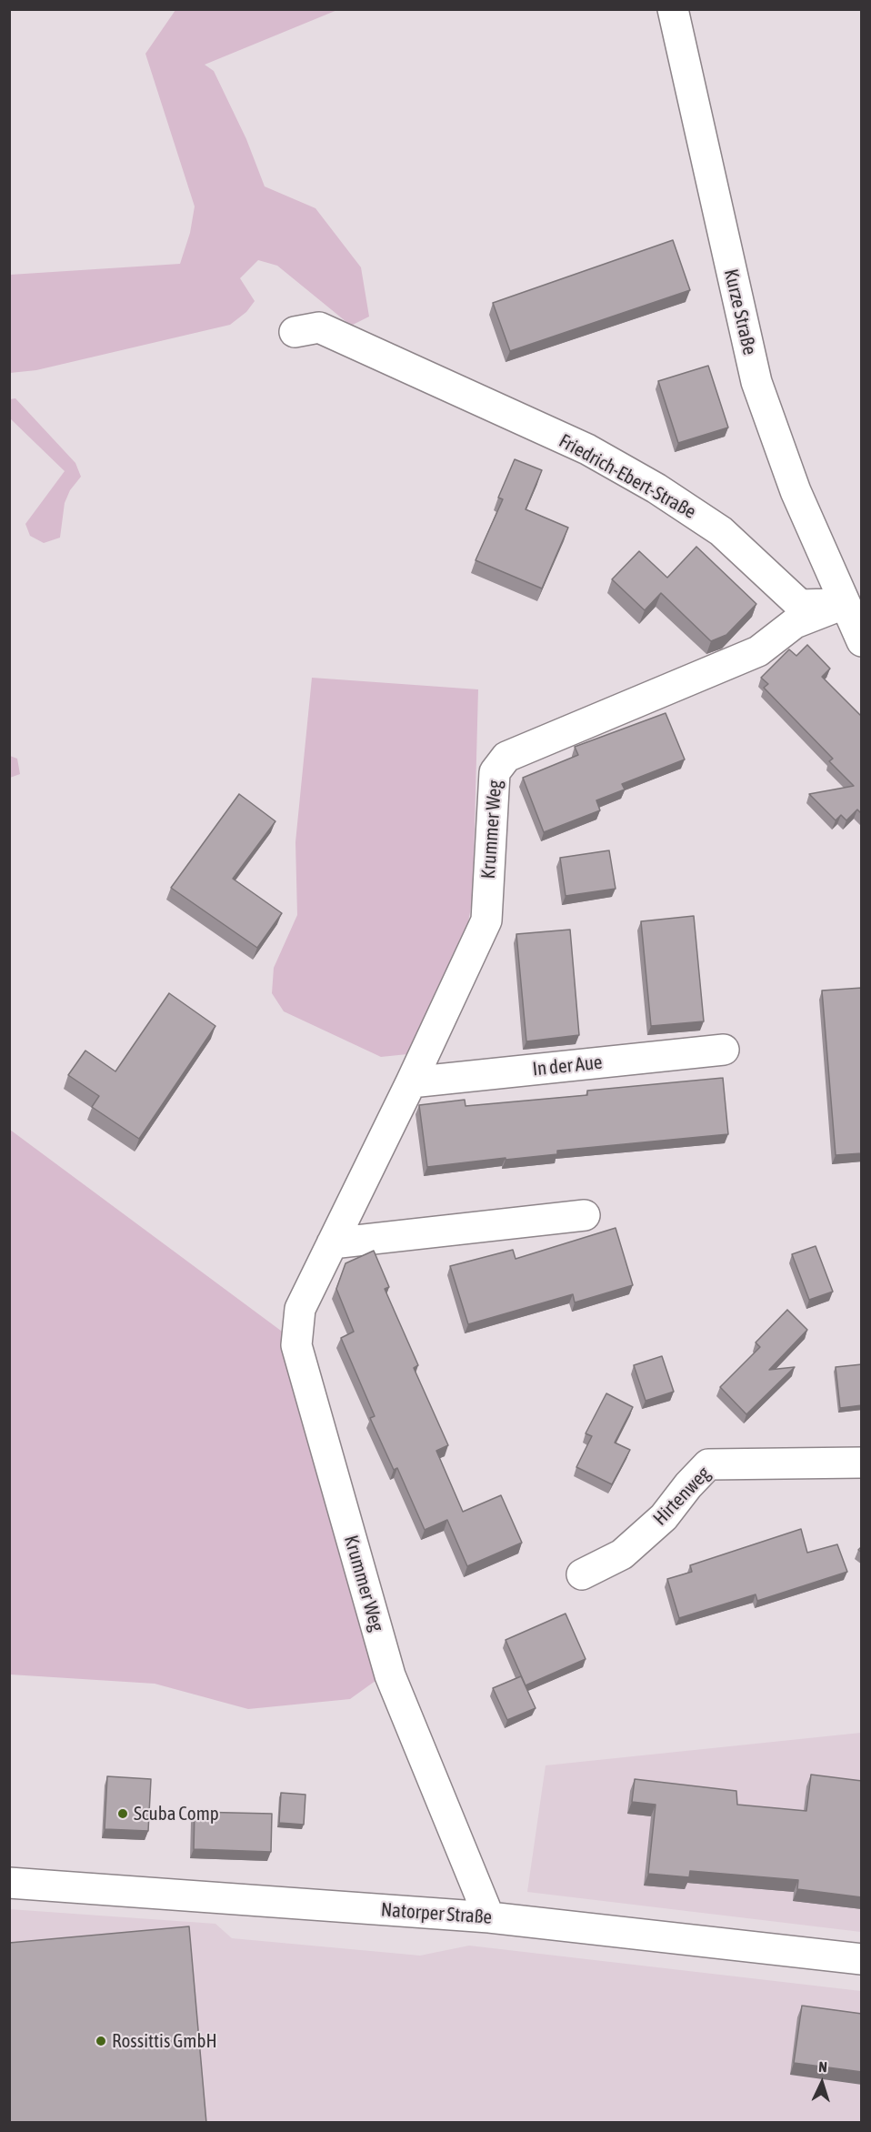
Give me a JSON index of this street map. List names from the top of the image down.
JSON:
{
  "streets": {
    "street": [
      "Kurze Straße",
      "Friedrich-Ebert-Straße",
      "Krummer Weg",
      "In der Aue",
      "Hirtenweg",
      "Natorper Straße"
    ]
  },
  "crossings": [
    ["Kurze Straße", "Friedrich-Ebert-Straße"],
    ["Kurze Straße", "Krummer Weg"],
    ["Friedrich-Ebert-Straße", "Krummer Weg"],
    ["Krummer Weg", "In der Aue"],
    ["Krummer Weg", "Natorper Straße"]
  ],
  "places": ["Scuba Comp", "Rossittis GmbH"],
  "north": "top"
}
